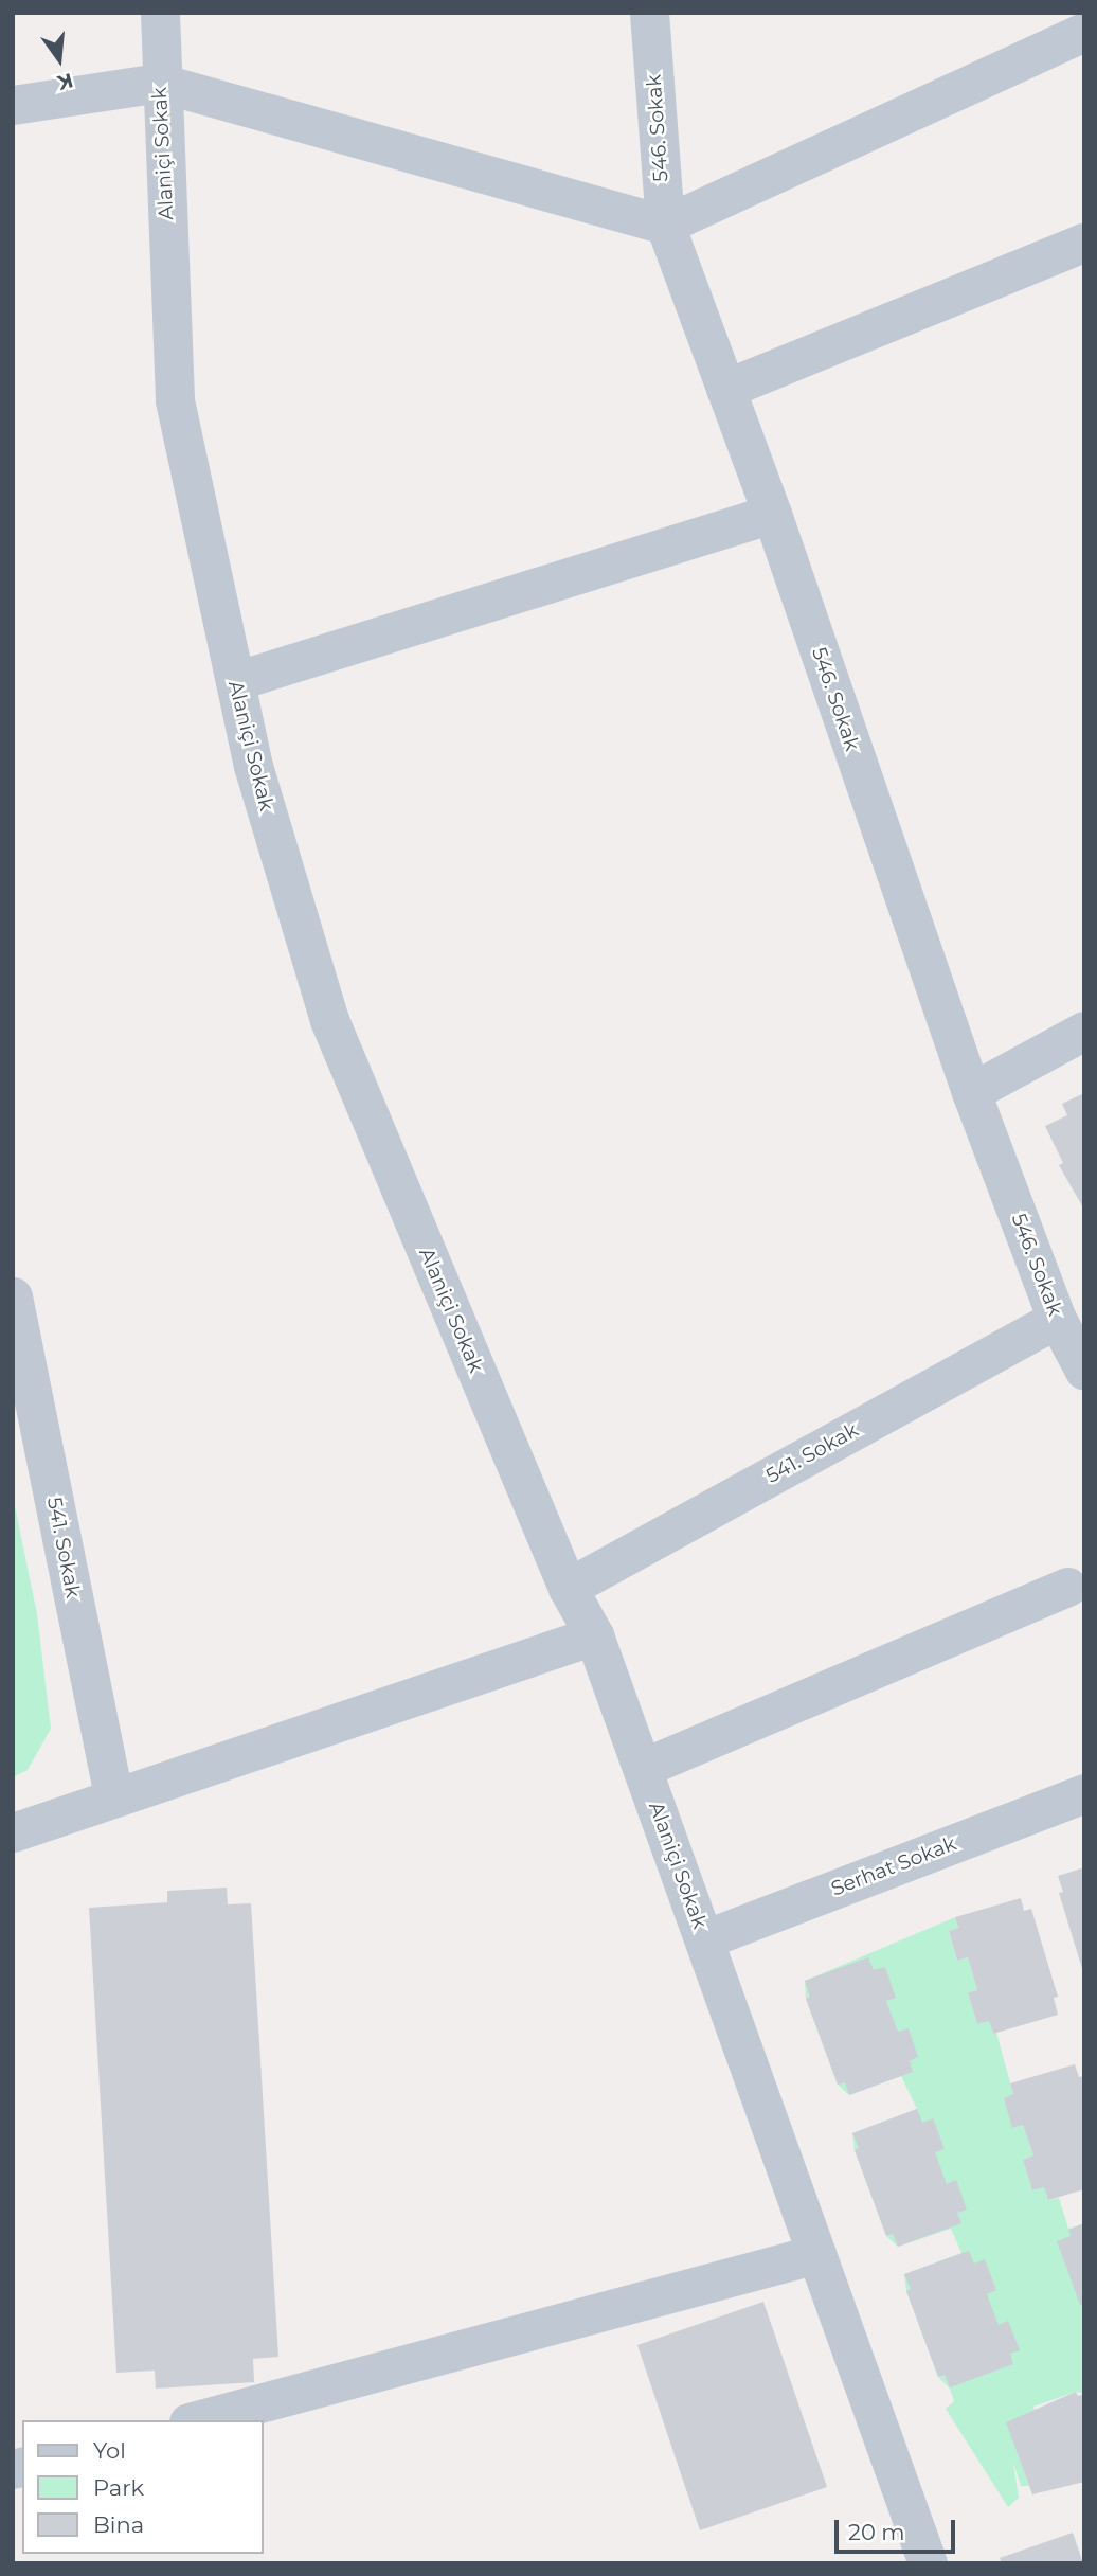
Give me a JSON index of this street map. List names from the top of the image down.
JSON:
{
  "streets": {
    "street": [
      "546. Sokak",
      "Alaniçi Sokak",
      "541. Sokak",
      "Serhat Sokak"
    ]
  },
  "crossings": [
    ["546. Sokak", "541. Sokak"],
    ["Alaniçi Sokak", "541. Sokak"],
    ["Alaniçi Sokak", "Serhat Sokak"]
  ],
  "legend": ["Yol", "Park", "Bina"],
  "scale_bar": "20 m",
  "north": "bottom"
}
